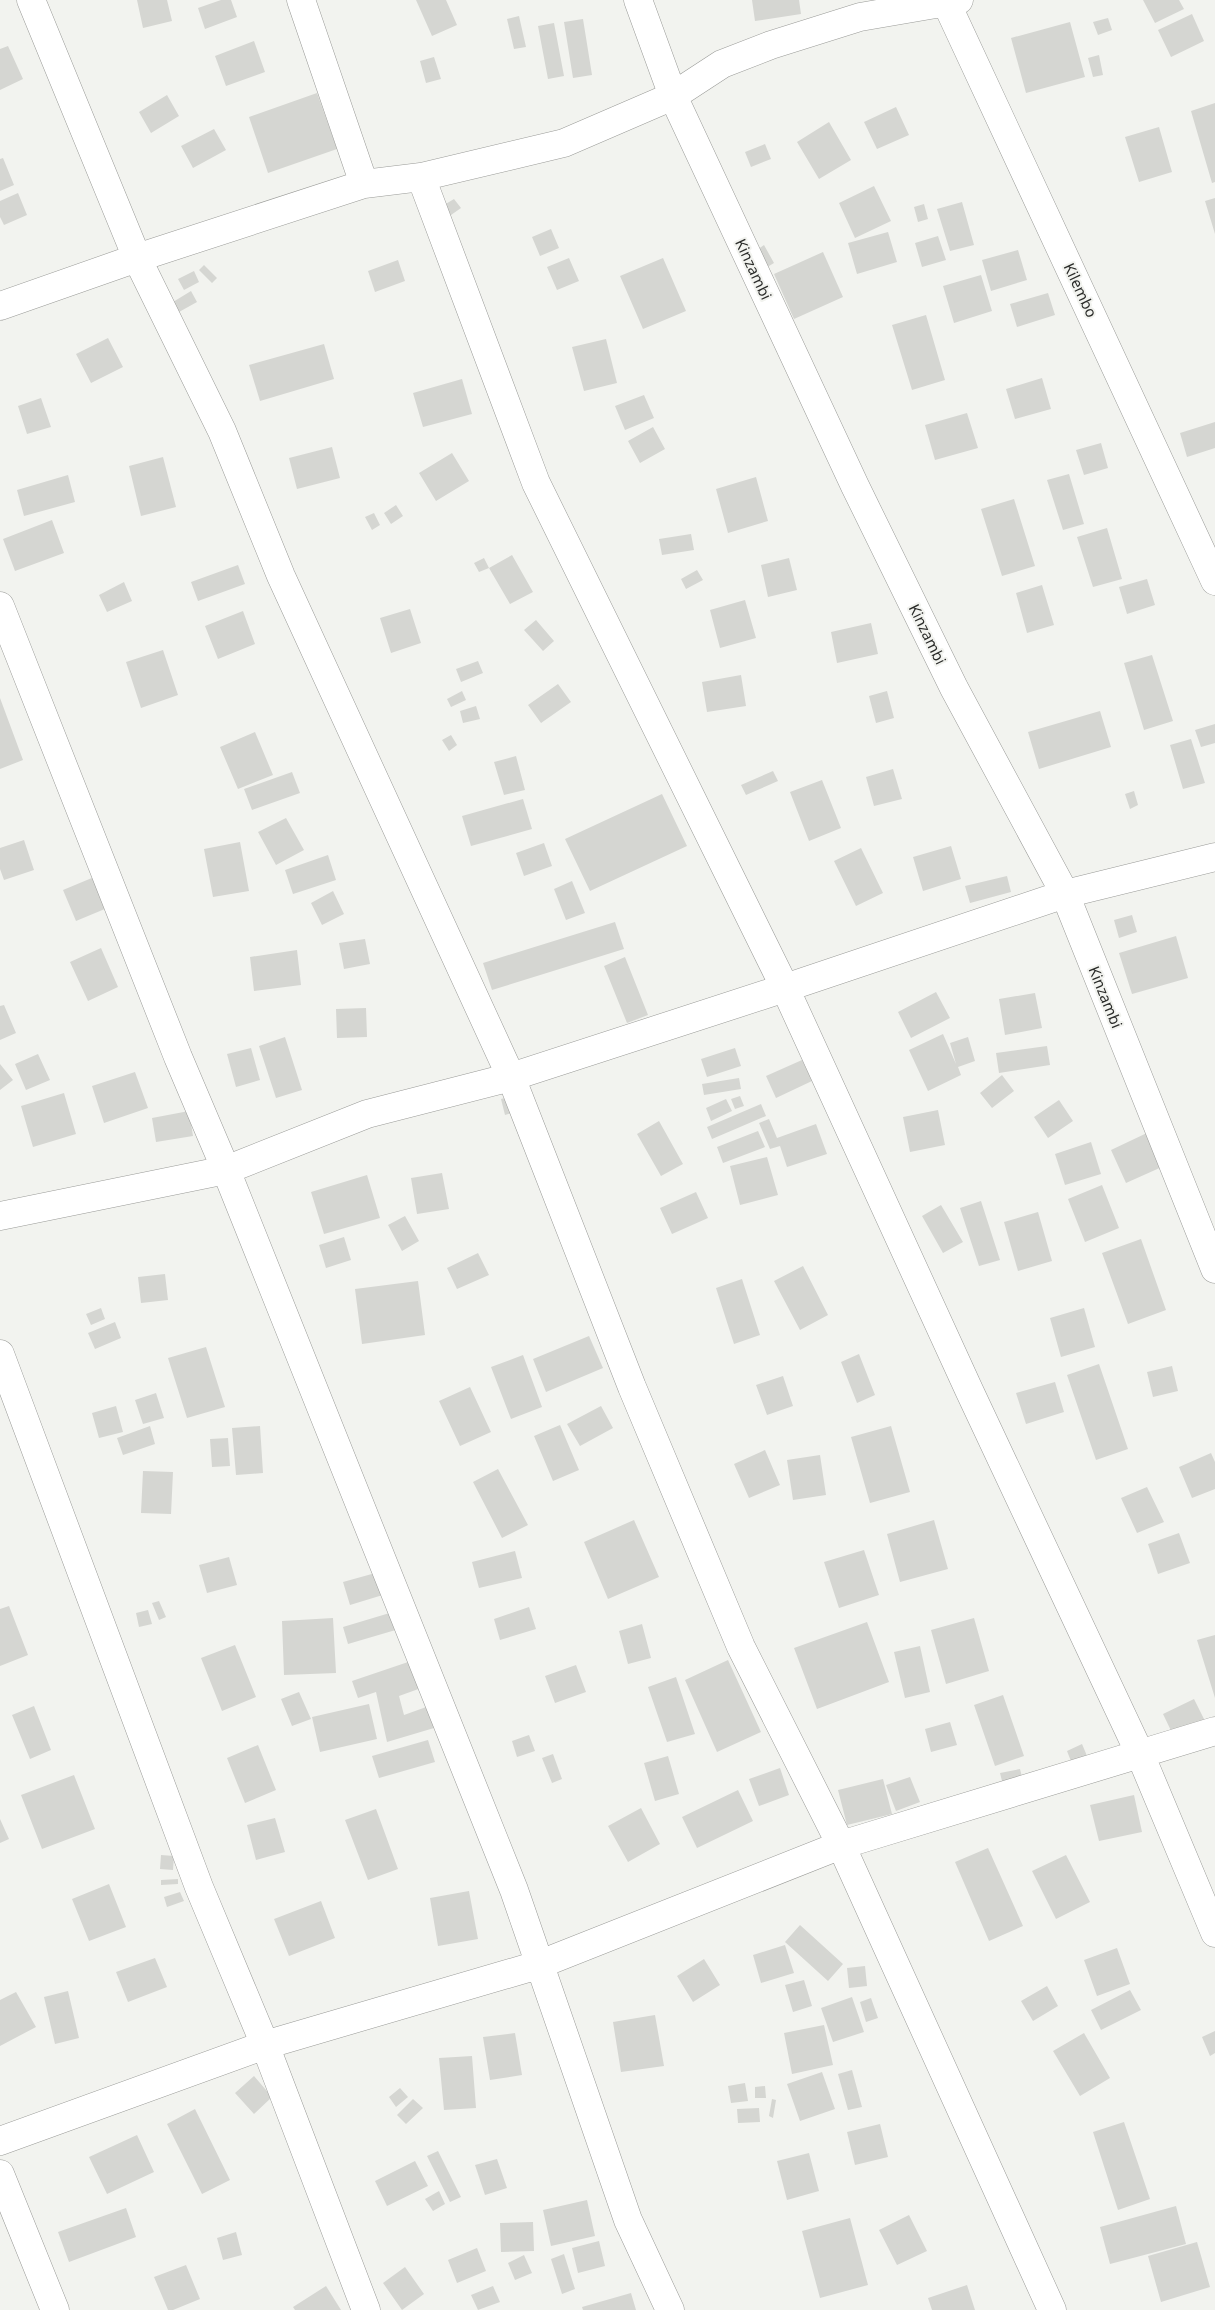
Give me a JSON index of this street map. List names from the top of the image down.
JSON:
{
  "streets": {
    "street": ["Kinzambi", "Kilembo"]
  }
}
